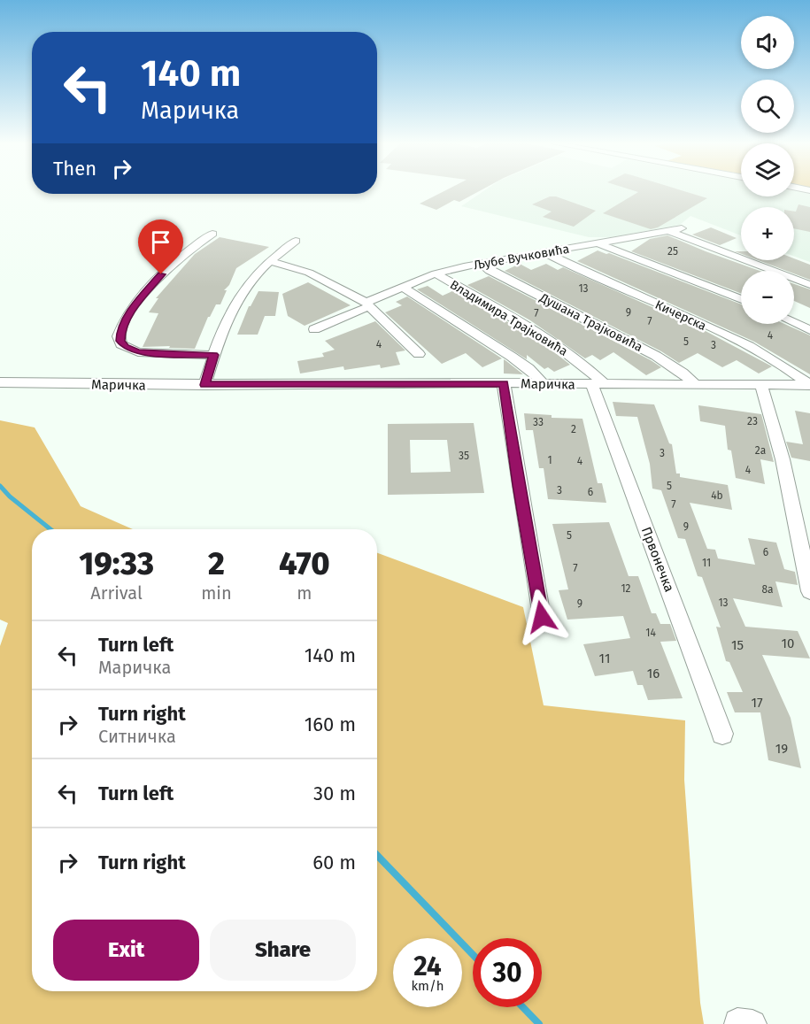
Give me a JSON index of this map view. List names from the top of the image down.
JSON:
{
  "streets": {
    "street": [
      "Љубе Вучковића",
      "Кичерска",
      "Владимира Трајковића",
      "Душана Трајковића",
      "Маричка",
      "Првонечка"
    ]
  },
  "crossings": [
    ["Љубе Вучковића", "Кичерска"],
    ["Љубе Вучковића", "Владимира Трајковића"],
    ["Љубе Вучковића", "Душана Трајковића"],
    ["Кичерска", "Маричка"],
    ["Владимира Трајковића", "Маричка"],
    ["Владимира Трајковића", "Првонечка"],
    ["Душана Трајковића", "Маричка"],
    ["Маричка", "Првонечка"]
  ],
  "house_numbers": [
    "25",
    "13",
    "9",
    "7",
    "7",
    "4",
    "5",
    "4",
    "3",
    "23",
    "33",
    "2",
    "2a",
    "3",
    "35",
    "1",
    "4",
    "4",
    "5",
    "3",
    "6",
    "4b",
    "7",
    "9",
    "5",
    "6",
    "11",
    "7",
    "12",
    "8a",
    "13",
    "9",
    "14",
    "10",
    "15",
    "11",
    "16",
    "17",
    "19"
  ],
  "page": {
    "map_buttons": ["+", "−"],
    "turn": ["140 m", "Маричка"],
    "then": "Then",
    "eta": [
      "19:33",
      "Arrival",
      "2",
      "min",
      "470",
      "m"
    ],
    "list": [
      {
        "name": "Turn left",
        "note": "Маричка",
        "value": "140 m"
      },
      {
        "name": "Turn right",
        "note": "Ситничка",
        "value": "160 m"
      },
      {
        "name": "Turn left",
        "value": "30 m"
      },
      {
        "name": "Turn right",
        "value": "60 m"
      }
    ],
    "buttons": ["Exit", "Share"],
    "speed": "24 km/h",
    "limit": "30"
  }
}
